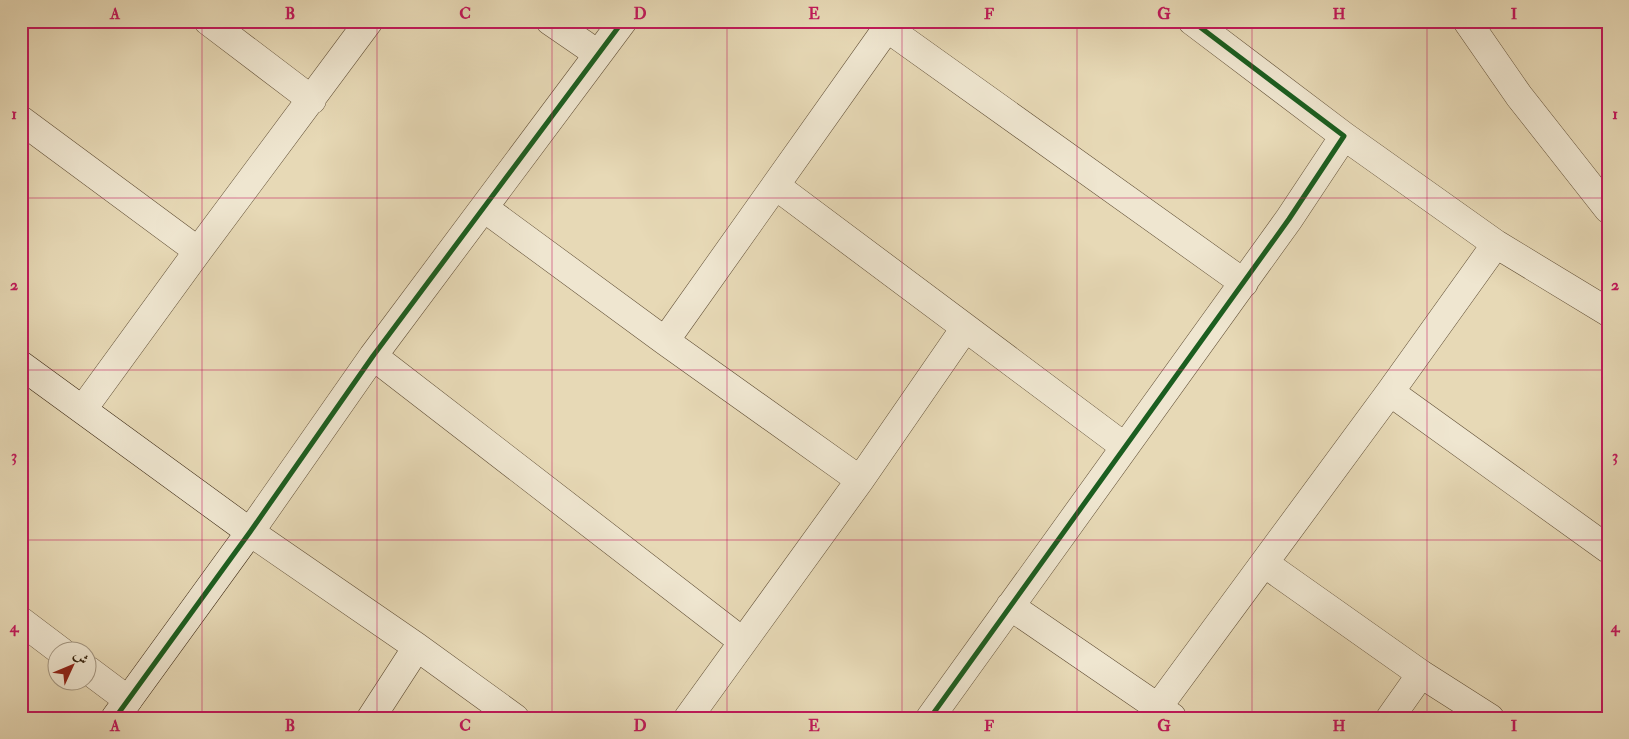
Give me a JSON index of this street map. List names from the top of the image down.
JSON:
{
  "north": "top right",
  "grid": {
    "columns": [
      "A",
      "B",
      "C",
      "D",
      "E",
      "F",
      "G",
      "H",
      "I"
    ],
    "rows": [
      "1",
      "2",
      "3",
      "4"
    ]
  }
}
